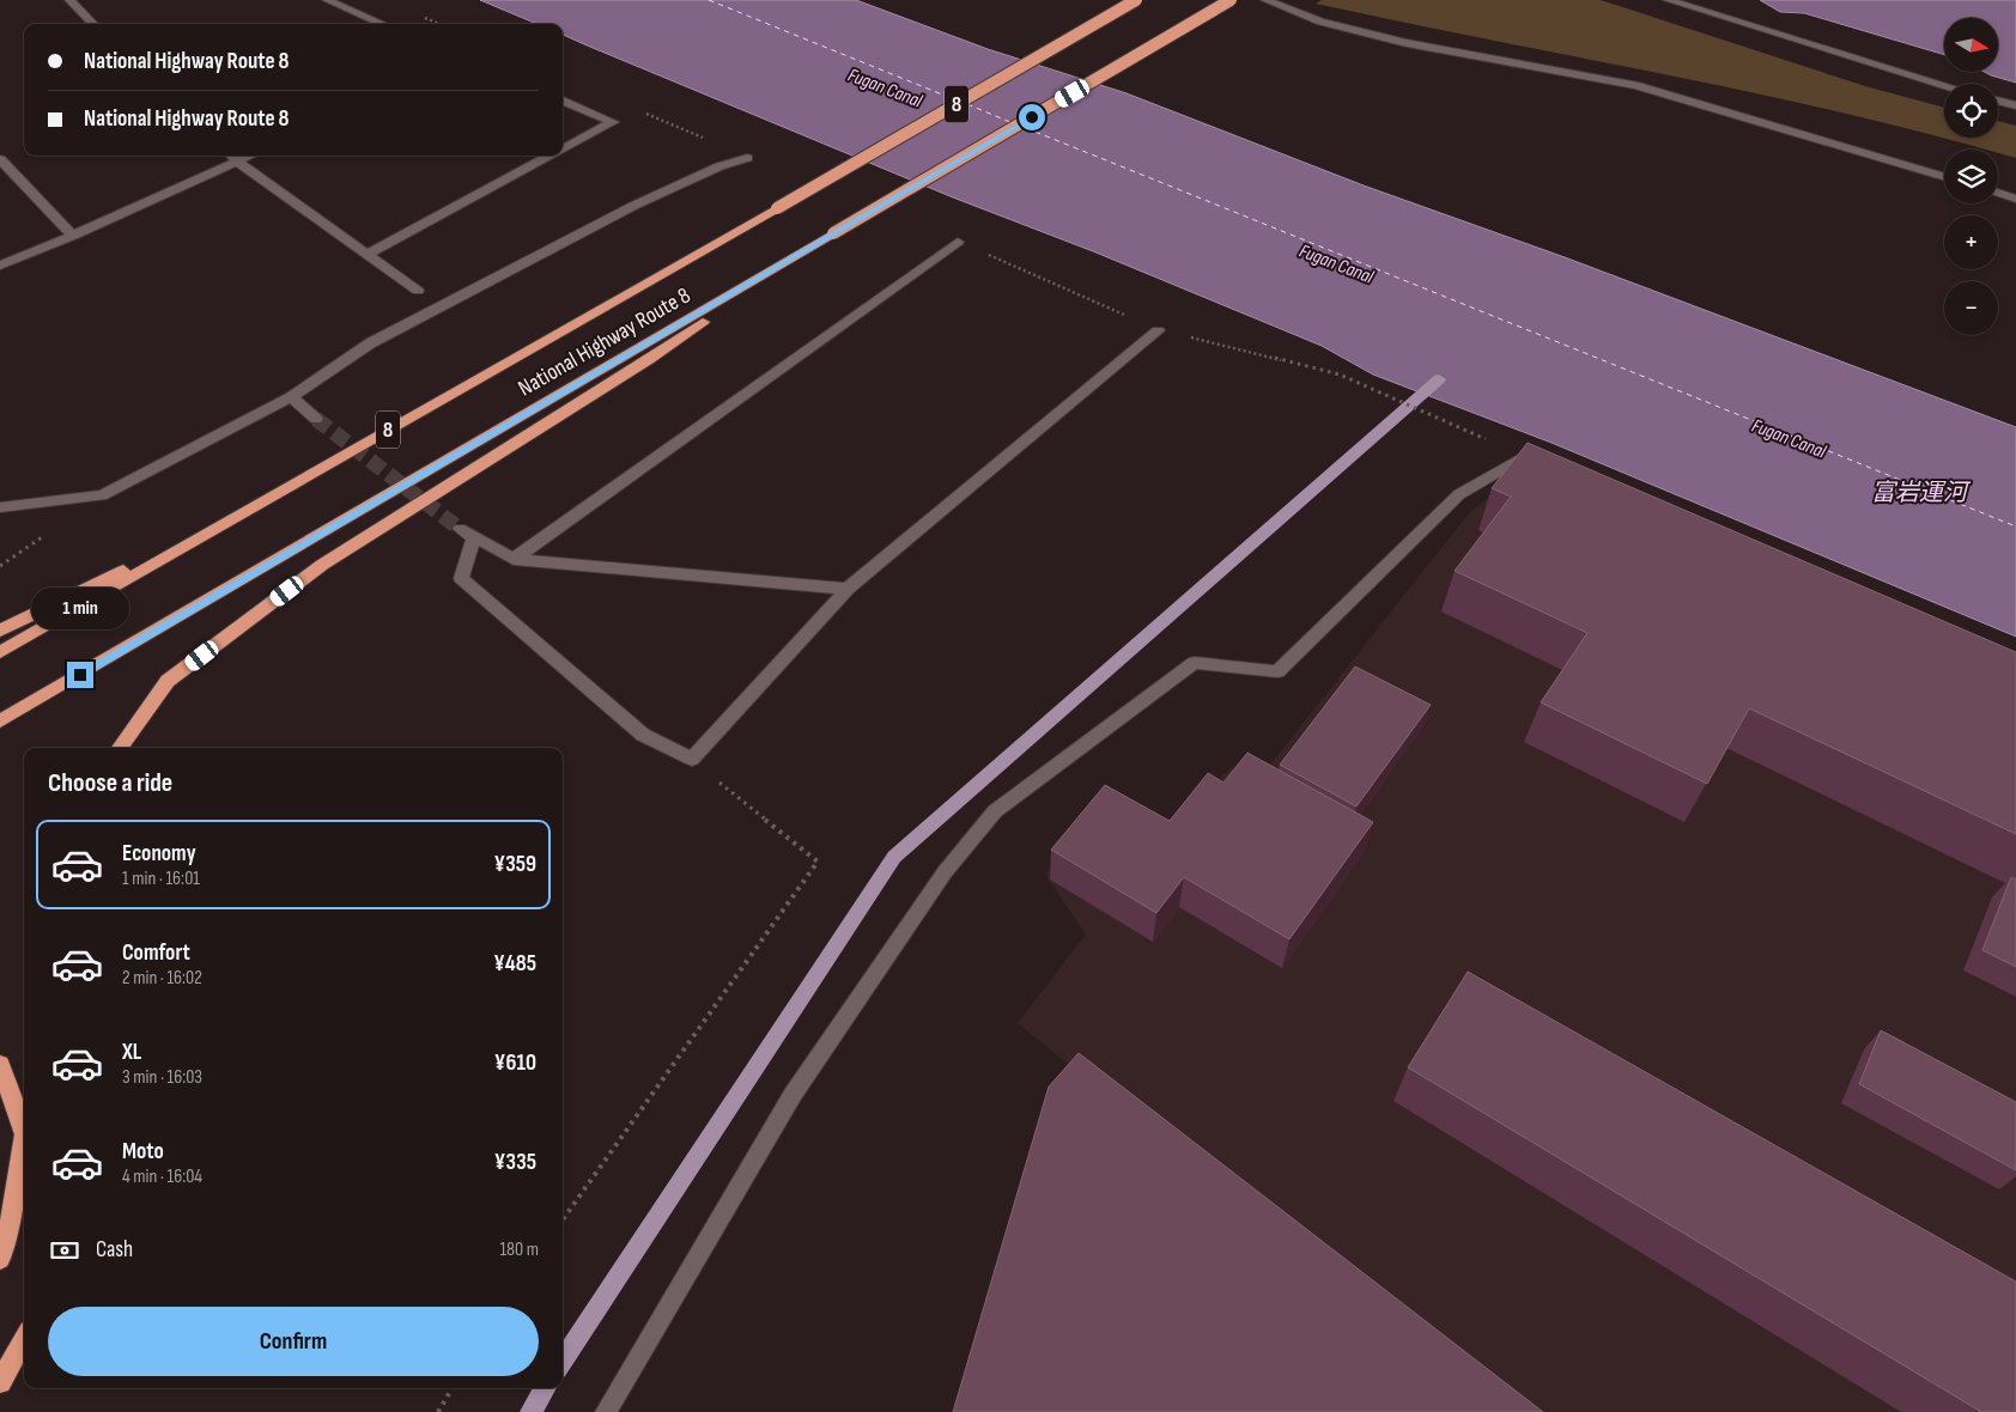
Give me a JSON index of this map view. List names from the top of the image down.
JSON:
{
  "streets": {
    "highway": ["8", "National Highway Route 8"]
  },
  "water": ["Fugan Canal", "富岩運河"],
  "north": "right",
  "page": {
    "map_buttons": ["+", "−"],
    "banner": ["National Highway Route 8", "National Highway Route 8"],
    "bubble": "1 min",
    "heading": "Choose a ride",
    "list": [
      {
        "name": "Economy",
        "note": "1 min · 16:01",
        "value": "¥359"
      },
      {
        "name": "Comfort",
        "note": "2 min · 16:02",
        "value": "¥485"
      },
      {
        "name": "XL",
        "note": "3 min · 16:03",
        "value": "¥610"
      },
      {
        "name": "Moto",
        "note": "4 min · 16:04",
        "value": "¥335"
      }
    ],
    "pay": ["Cash", "180 m"],
    "buttons": "Confirm"
  }
}
